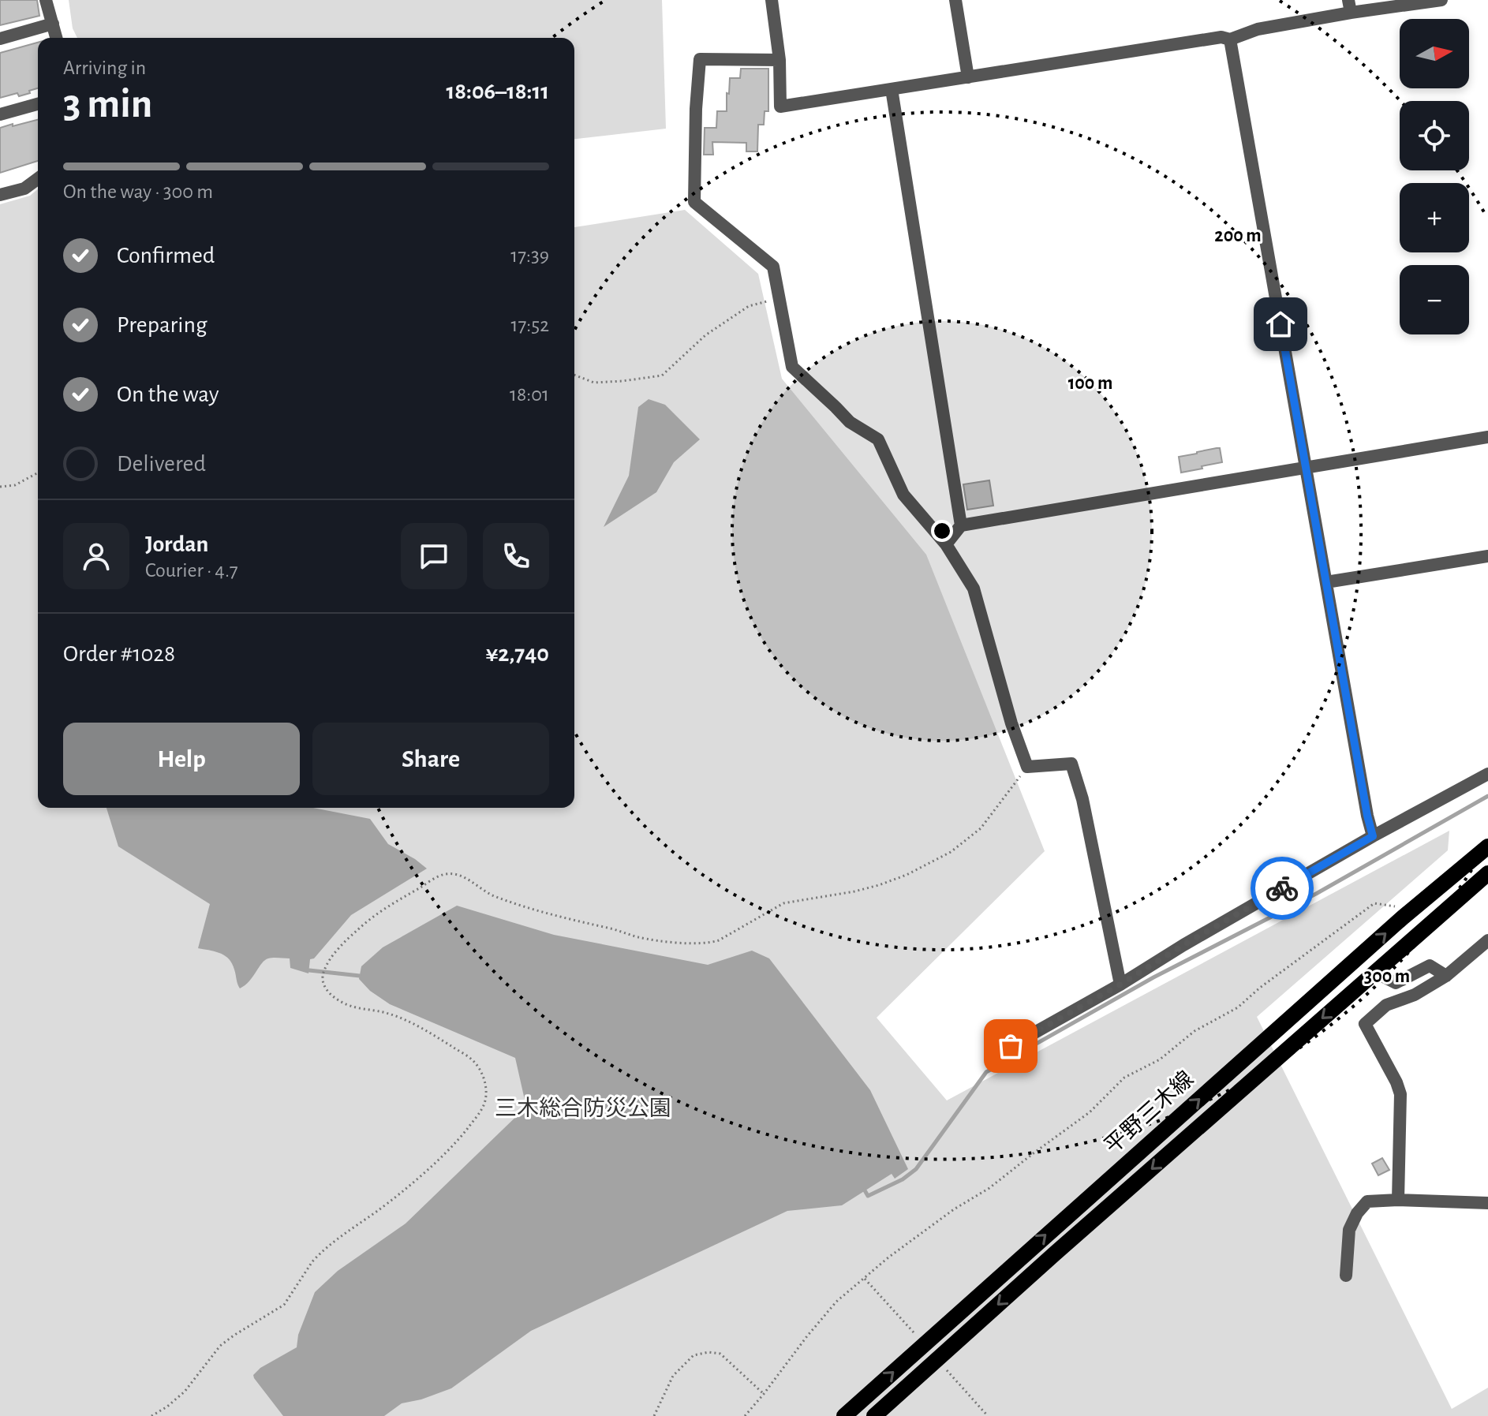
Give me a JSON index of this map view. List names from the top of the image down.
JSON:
{
  "streets": {
    "main road": ["平野三木線"]
  },
  "parks": ["三木総合防災公園"],
  "north": "right",
  "page": {
    "map_buttons": ["+", "−"],
    "heading": ["3 min", "Arriving in", "18:06–18:11"],
    "panel": [
      "Jordan",
      "Courier · 4.7",
      "Order #1028",
      "¥2,740"
    ],
    "bar": "On the way · 300 m",
    "list": [
      ["Confirmed", "17:39"],
      ["Preparing", "17:52"],
      ["On the way", "18:01"],
      "Delivered"
    ],
    "buttons": ["Help", "Share"]
  },
  "rings": ["200 m", "100 m", "300 m"]
}
